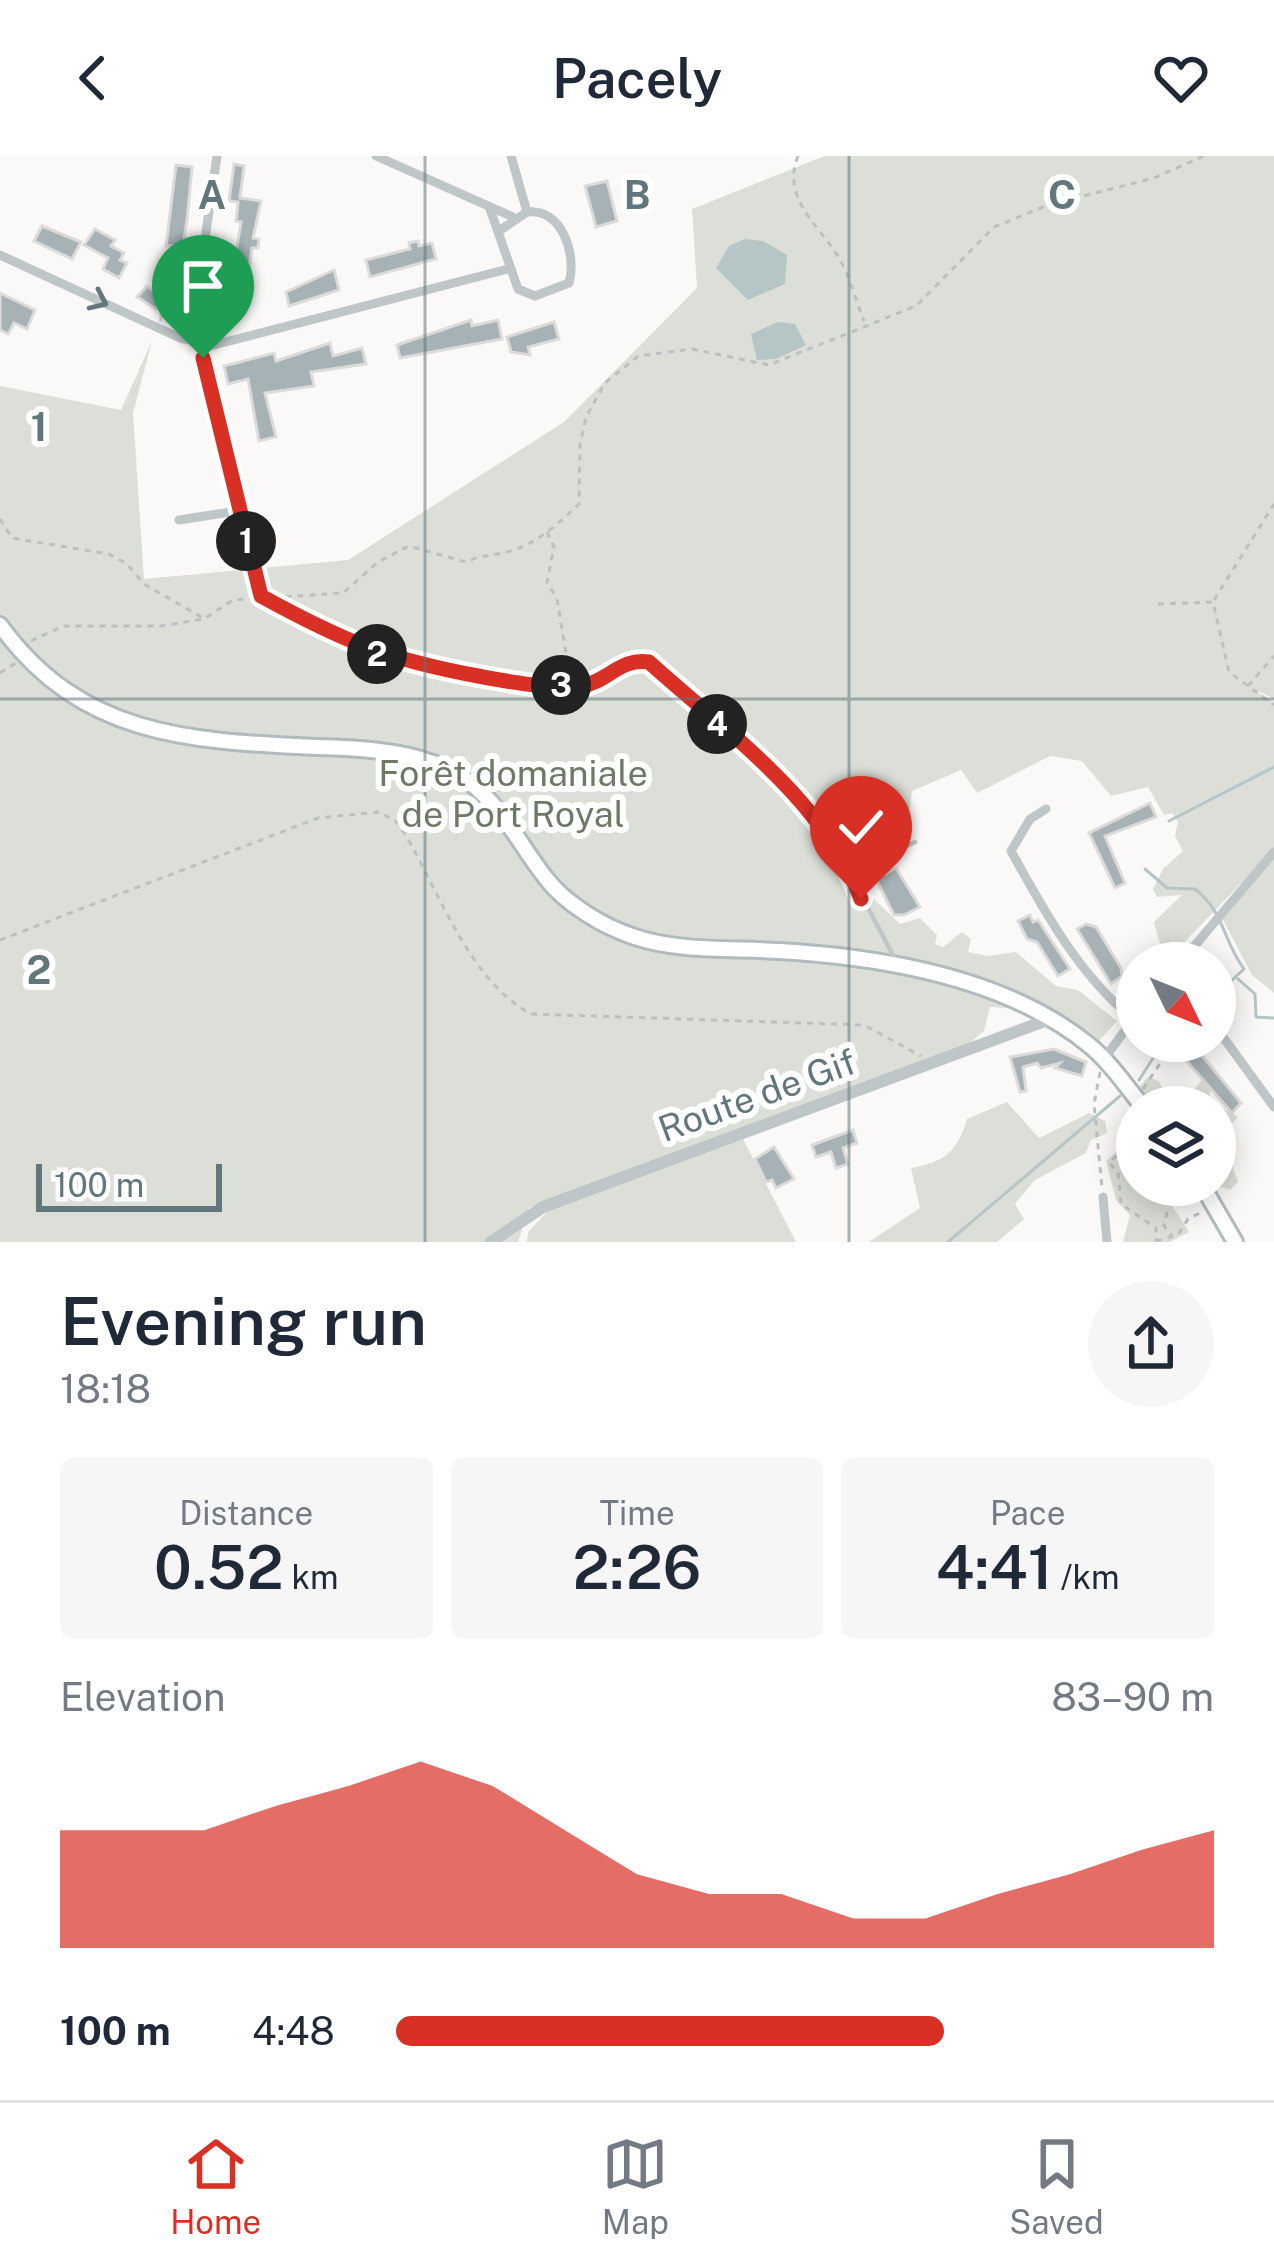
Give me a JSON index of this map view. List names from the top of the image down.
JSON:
{
  "streets": {
    "street": ["Route de Gif"]
  },
  "parks": ["Forêt domaniale de Port Royal"],
  "scale_bar": "100 m",
  "north": "bottom right",
  "page": {
    "header": "Pacely",
    "pins": [
      "1",
      "2",
      "3",
      "4"
    ],
    "scale": "100 m",
    "heading": ["Evening run", "18:18"],
    "stats": [
      ["Distance", "0.52 km"],
      ["Time", "2:26"],
      ["Pace", "4:41 /km"]
    ],
    "chart": ["Elevation", "83–90 m"],
    "list": [
      {
        "name": "100 m",
        "note": "4:48"
      }
    ],
    "tabs": ["Home", "Map", "Saved"]
  },
  "grid": {
    "columns": ["A", "B", "C"],
    "rows": ["1", "2"]
  }
}
